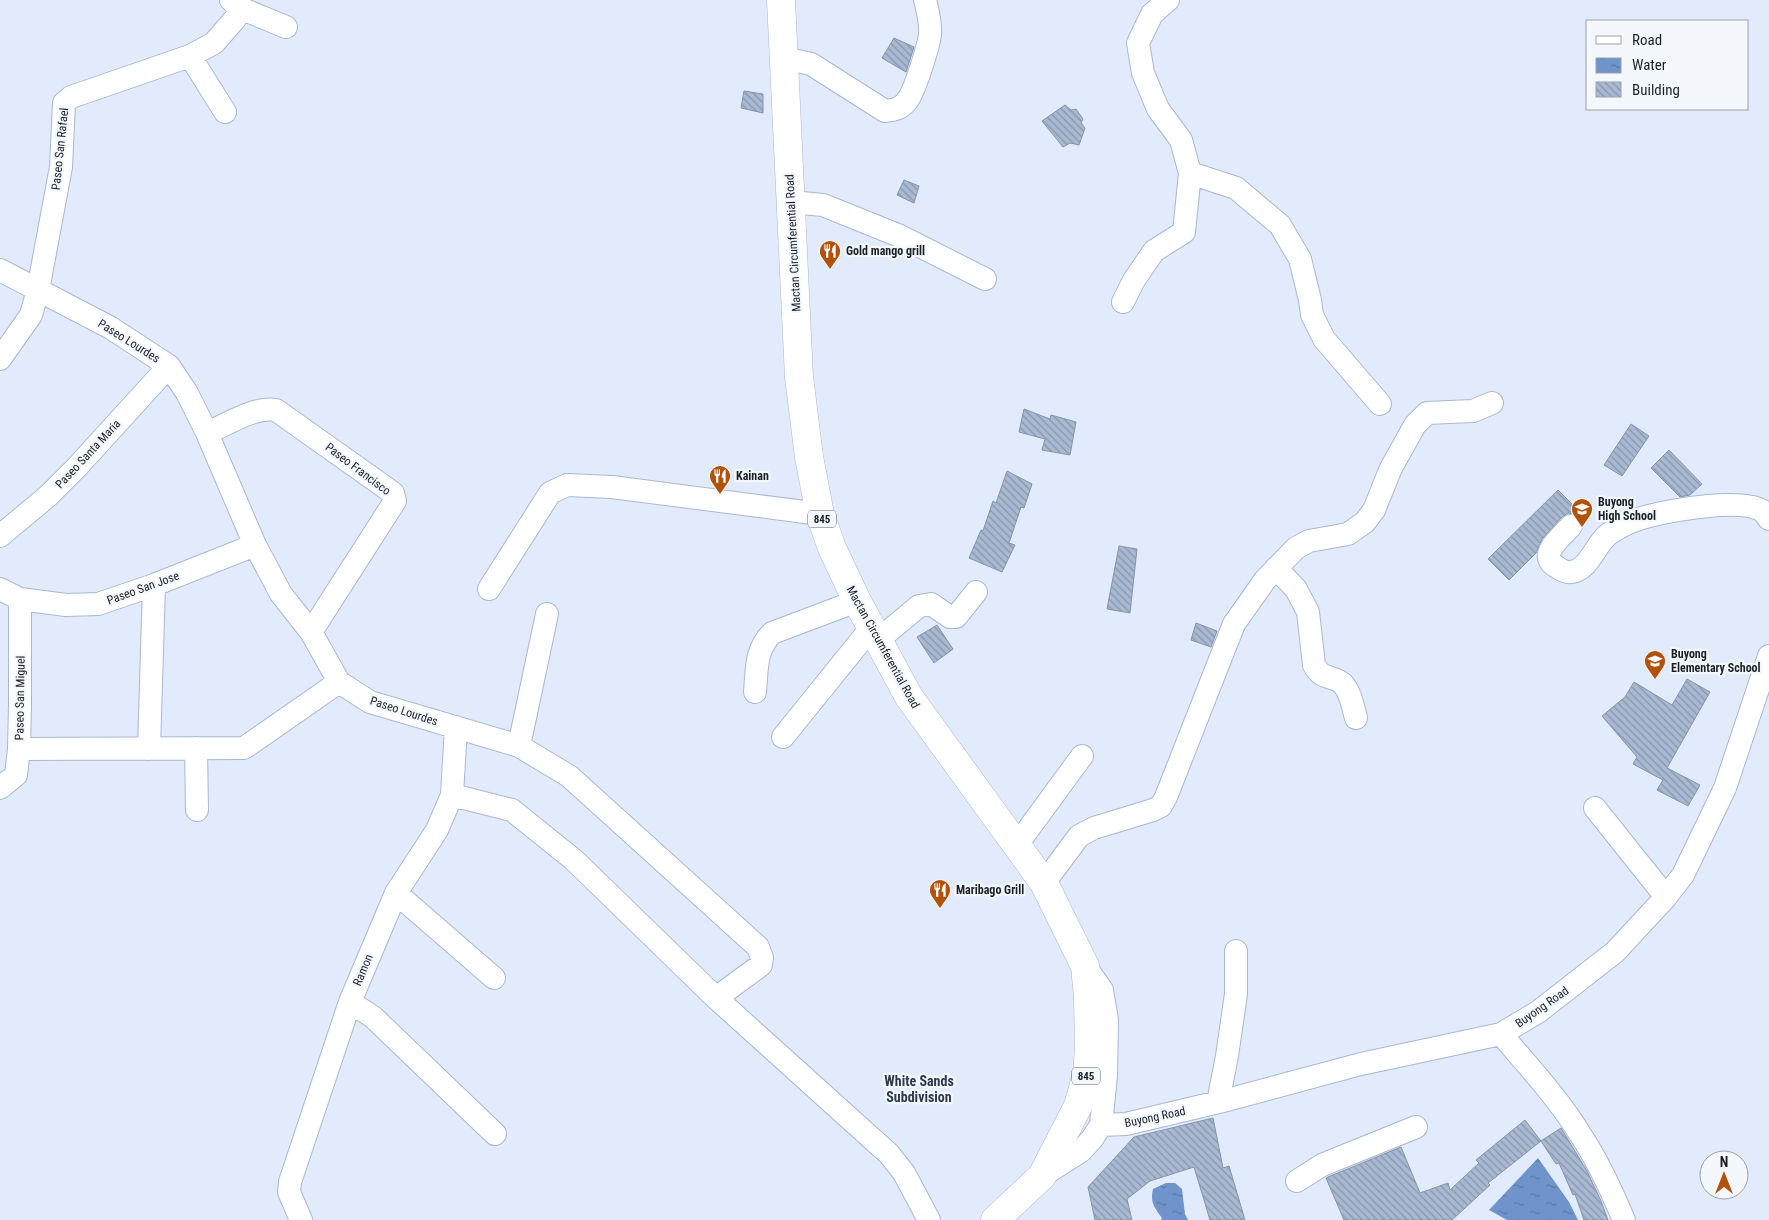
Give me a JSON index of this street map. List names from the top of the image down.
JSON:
{
  "streets": {
    "main road": ["Mactan Circumferential Road", "845"],
    "street": [
      "Paseo San Rafael",
      "Paseo Lourdes",
      "Paseo Santa Maria",
      "Paseo Francisco",
      "Paseo San Jose",
      "Paseo San Miguel",
      "Ramon",
      "Buyong Road"
    ]
  },
  "crossings": [
    ["Paseo San Rafael", "Paseo Lourdes"],
    ["Paseo Lourdes", "Paseo Santa Maria"],
    ["Paseo Lourdes", "Paseo Francisco"],
    ["Paseo Lourdes", "Paseo San Jose"],
    ["Paseo Lourdes", "Ramon"],
    ["Paseo San Jose", "Paseo San Miguel"]
  ],
  "districts": ["White Sands Subdivision"],
  "places": {
    "restaurant": ["Gold mango grill", "Kainan", "Maribago Grill"],
    "school or university": ["Buyong High School", "Buyong Elementary School"]
  },
  "legend": ["Road", "Water", "Building"],
  "north": "top"
}
